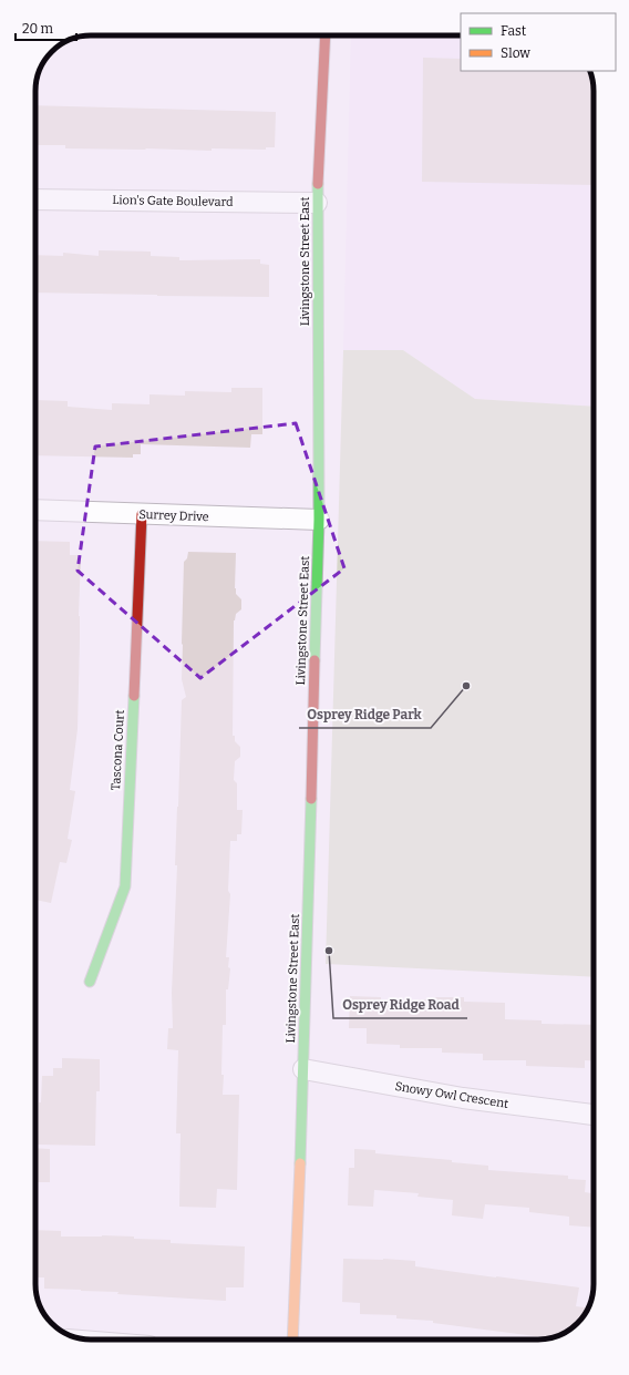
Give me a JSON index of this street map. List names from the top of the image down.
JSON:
{
  "streets": {
    "street": [
      "Lion's Gate Boulevard",
      "Livingstone Street East",
      "Surrey Drive",
      "Tascona Court",
      "Snowy Owl Crescent"
    ]
  },
  "crossings": [
    ["Lion's Gate Boulevard", "Livingstone Street East"],
    ["Livingstone Street East", "Surrey Drive"],
    ["Livingstone Street East", "Snowy Owl Crescent"],
    ["Surrey Drive", "Tascona Court"]
  ],
  "places": ["Osprey Ridge Park", "Osprey Ridge Road"],
  "legend": ["Fast", "Slow"],
  "scale_bar": "20 m"
}
